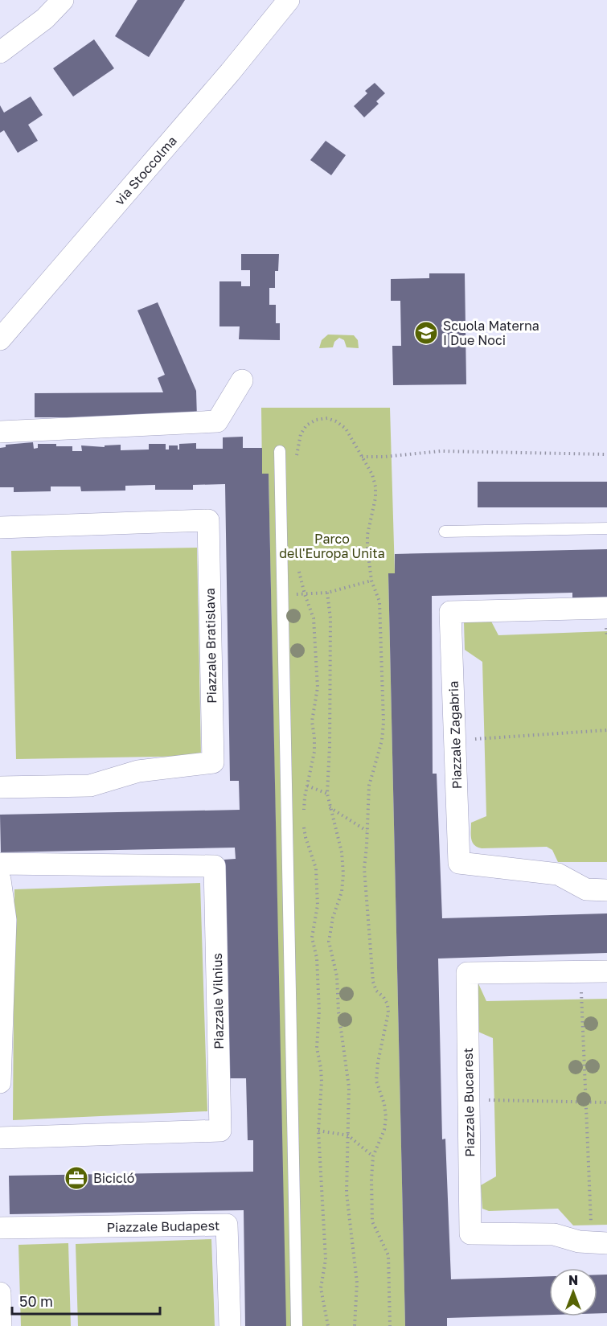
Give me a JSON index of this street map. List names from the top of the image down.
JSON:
{
  "streets": {
    "street": [
      "via Stoccolma",
      "Piazzale Bratislava",
      "Piazzale Zagabria",
      "Piazzale Vilnius",
      "Piazzale Bucarest",
      "Piazzale Budapest"
    ]
  },
  "parks": ["Parco dell'Europa Unita"],
  "places": {
    "school or university": ["Scuola Materna I Due Noci"],
    "office": ["Bicicló"]
  },
  "scale_bar": "50 m",
  "north": "top"
}
